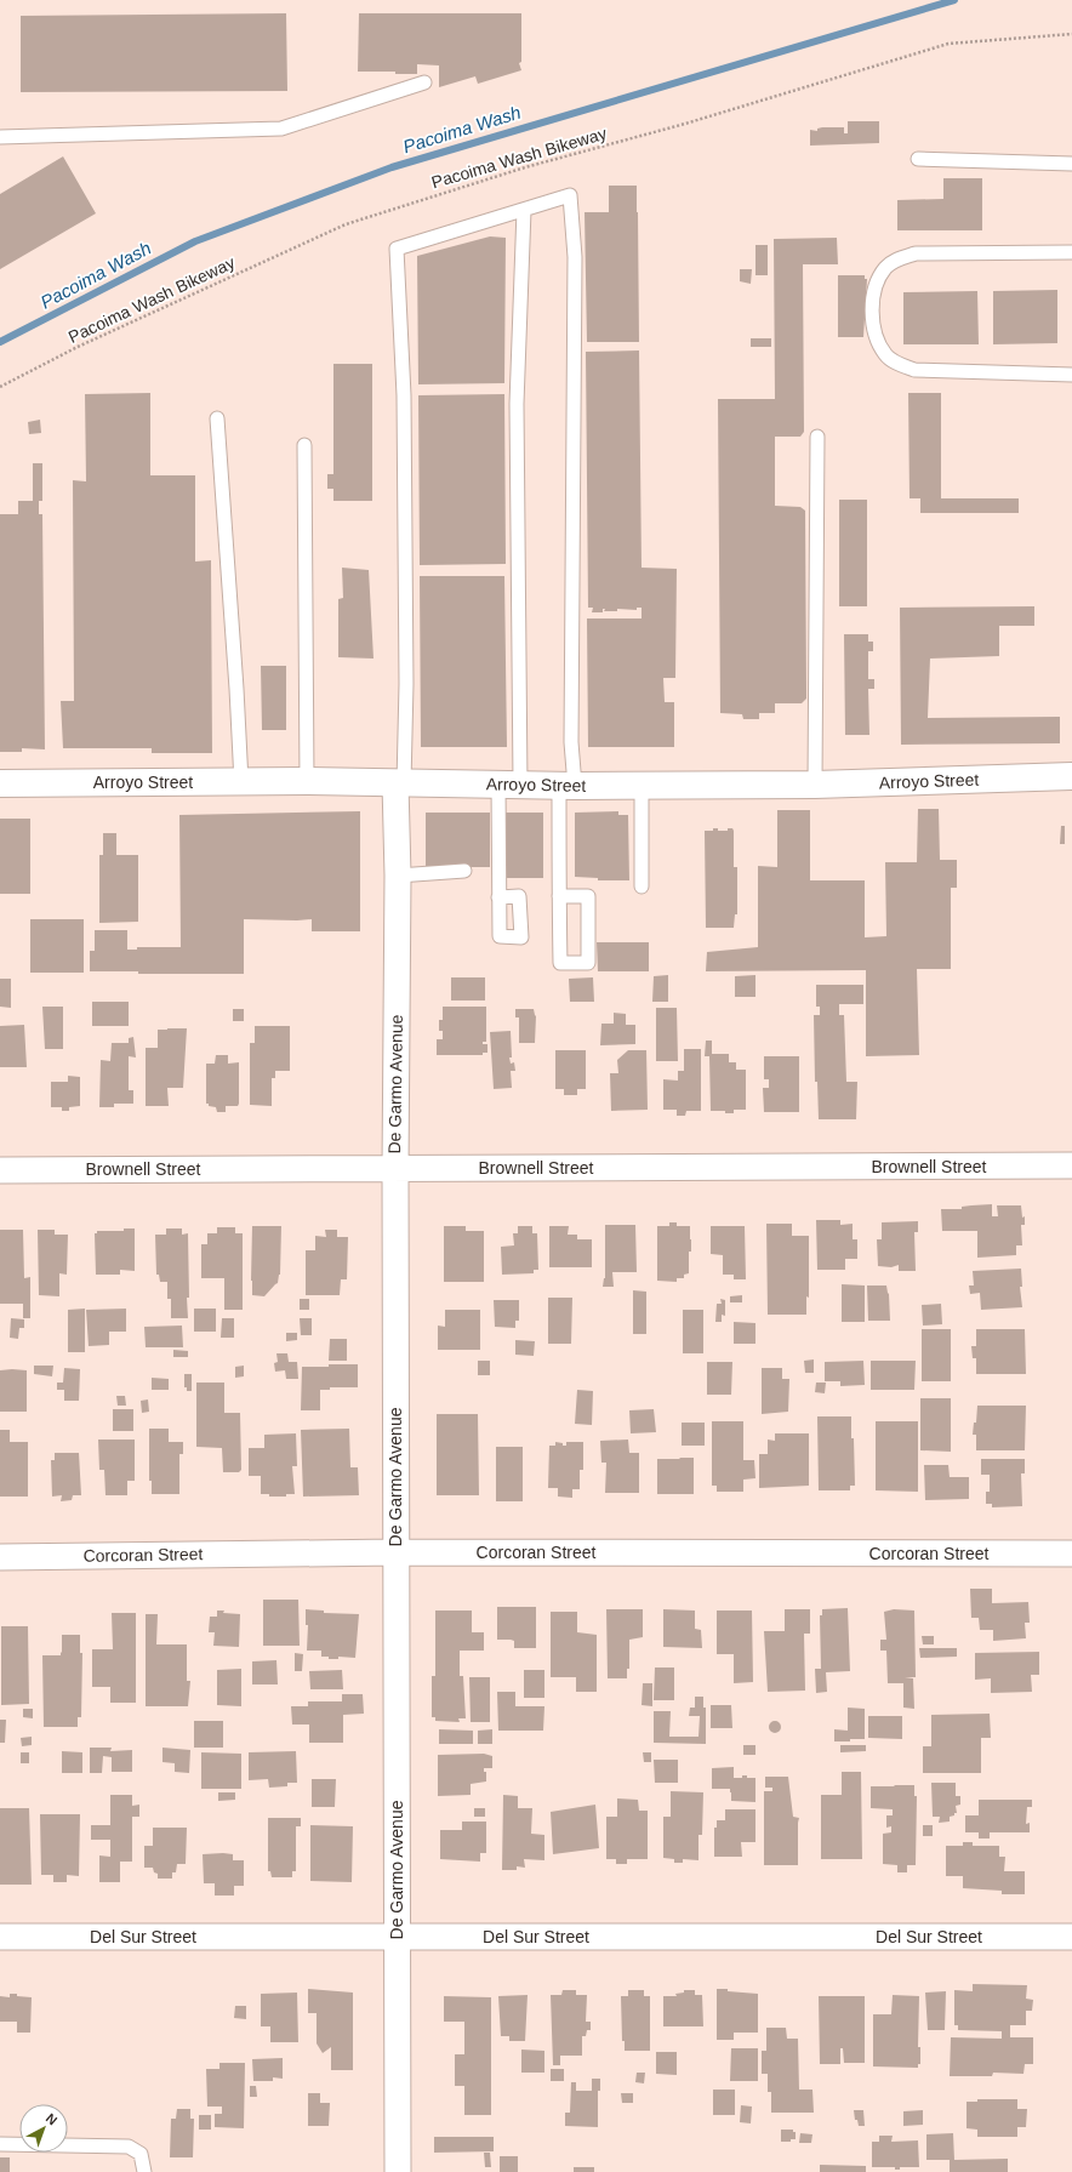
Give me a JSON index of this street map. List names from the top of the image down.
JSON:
{
  "streets": {
    "street": [
      "Arroyo Street",
      "De Garmo Avenue",
      "Brownell Street",
      "Corcoran Street",
      "Del Sur Street"
    ],
    "path": ["Pacoima Wash Bikeway"]
  },
  "crossings": [
    ["Arroyo Street", "De Garmo Avenue"],
    ["De Garmo Avenue", "Brownell Street"],
    ["De Garmo Avenue", "Corcoran Street"],
    ["De Garmo Avenue", "Del Sur Street"]
  ],
  "water": ["Pacoima Wash"],
  "north": "top right"
}
